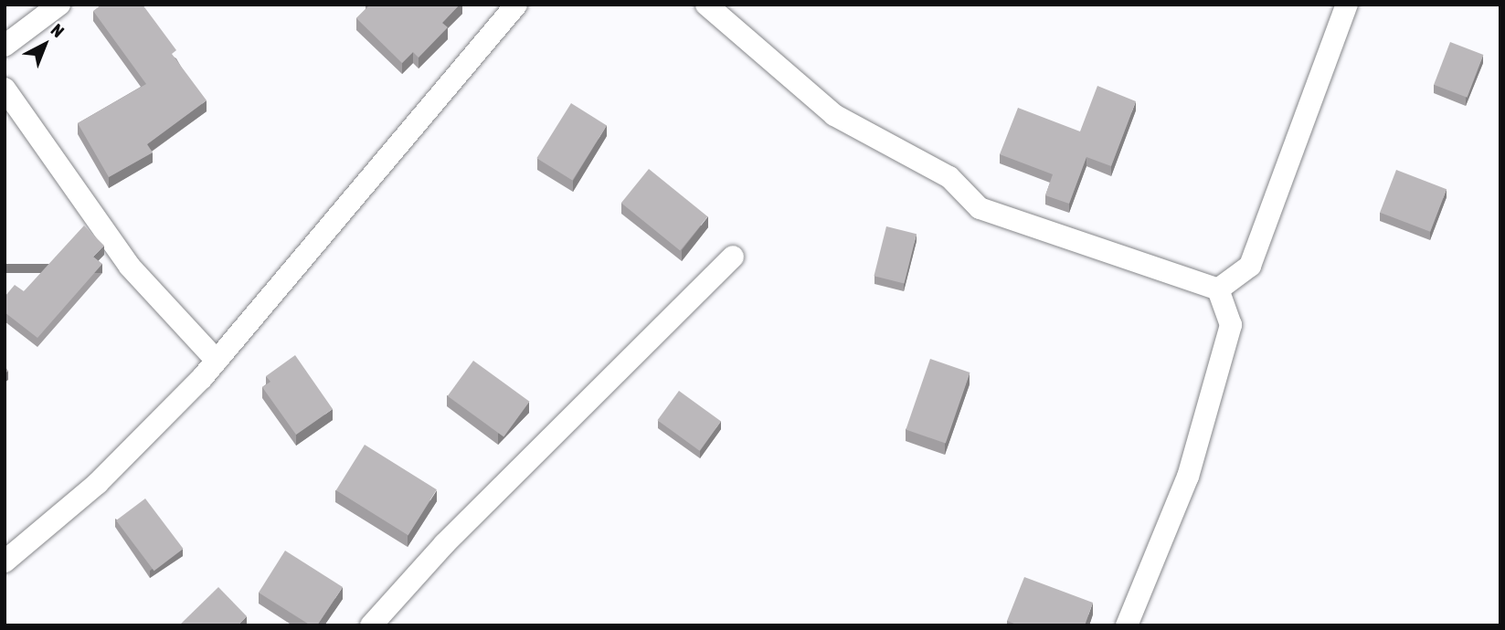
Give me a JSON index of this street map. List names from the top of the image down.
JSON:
{
  "north": "top right"
}
